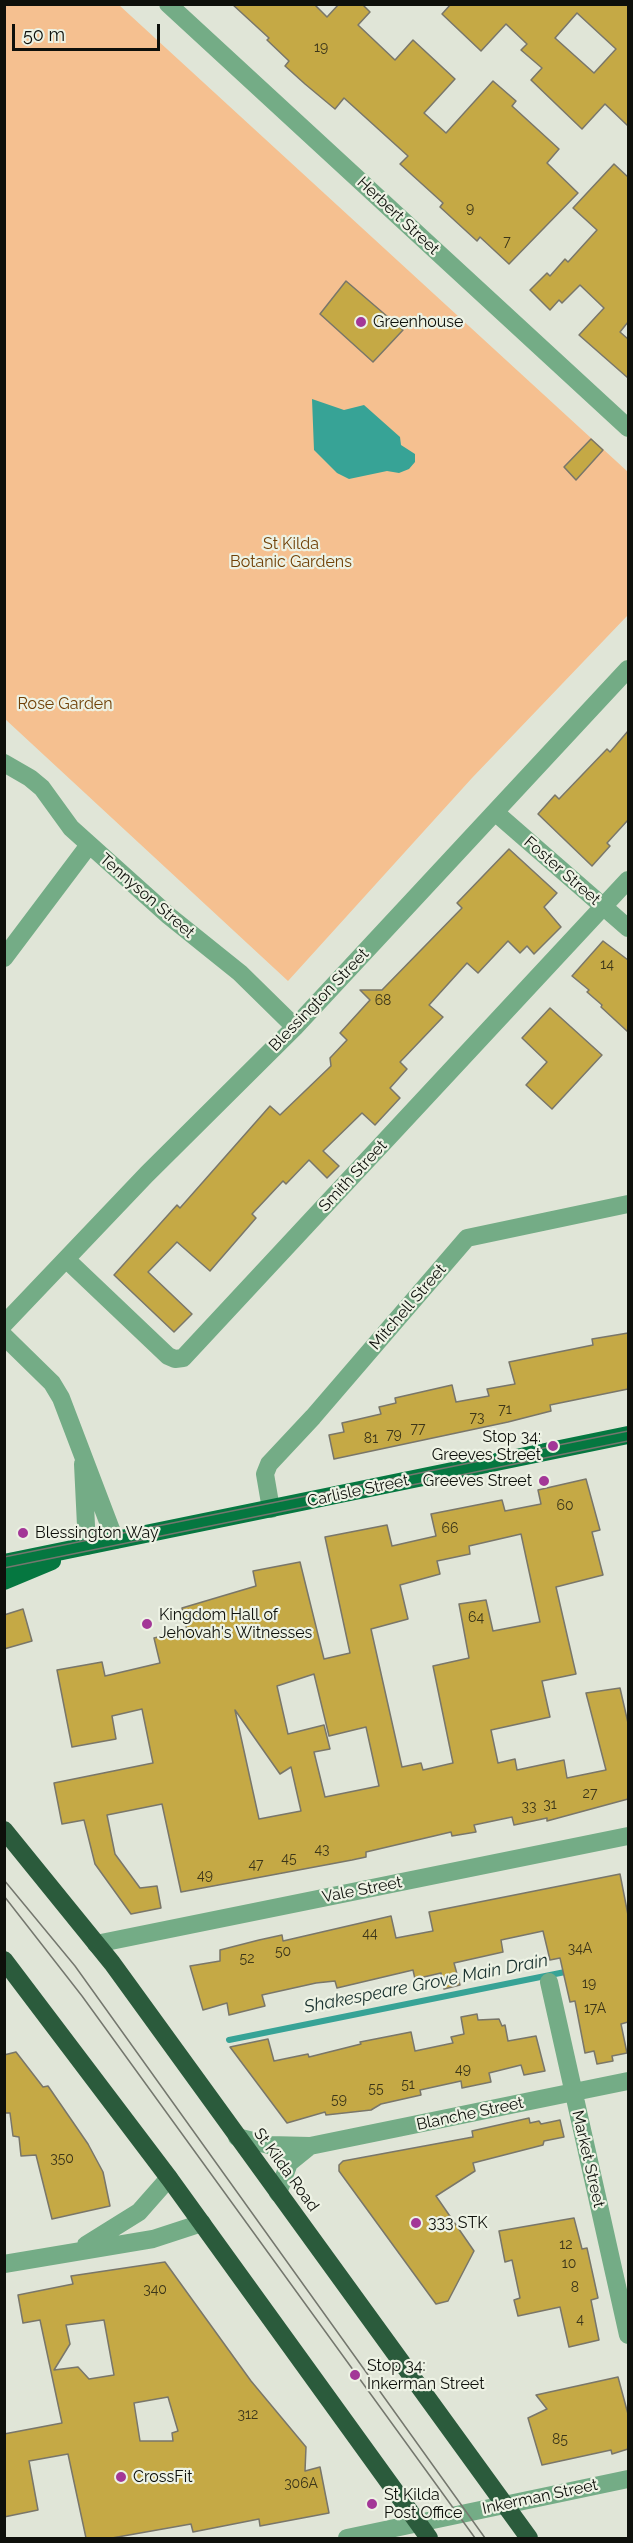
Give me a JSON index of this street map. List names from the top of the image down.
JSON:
{
  "streets": {
    "highway": ["St Kilda Road"],
    "main road": ["Carlisle Street"],
    "street": [
      "Herbert Street",
      "Foster Street",
      "Tennyson Street",
      "Blessington Street",
      "Smith Street",
      "Mitchell Street",
      "Vale Street",
      "Blanche Street",
      "Market Street",
      "Inkerman Street"
    ]
  },
  "crossings": [
    ["Foster Street", "Blessington Street"],
    ["Foster Street", "Smith Street"],
    ["Tennyson Street", "Blessington Street"],
    ["Blessington Street", "Smith Street"],
    ["Mitchell Street", "Carlisle Street"],
    ["Vale Street", "St Kilda Road"],
    ["Blanche Street", "Market Street"],
    ["Blanche Street", "St Kilda Road"],
    ["St Kilda Road", "Inkerman Street"]
  ],
  "water": ["Shakespeare Grove Main Drain"],
  "parks": ["St Kilda Botanic Gardens", "Rose Garden"],
  "places": [
    "Greenhouse",
    "Stop 34: Greeves Street",
    "Greeves Street",
    "Blessington Way",
    "Kingdom Hall of Jehovah's Witnesses",
    "333 STK",
    "Stop 34: Inkerman Street",
    "CrossFit",
    "St Kilda Post Office"
  ],
  "house_numbers": [
    "19",
    "9",
    "7",
    "14",
    "68",
    "71",
    "73",
    "77",
    "79",
    "81",
    "60",
    "66",
    "64",
    "27",
    "31",
    "33",
    "43",
    "45",
    "47",
    "49",
    "44",
    "34A",
    "50",
    "52",
    "19",
    "17A",
    "49",
    "51",
    "55",
    "59",
    "350",
    "12",
    "10",
    "8",
    "340",
    "4",
    "312",
    "85",
    "306A"
  ],
  "scale_bar": "50 m"
}
